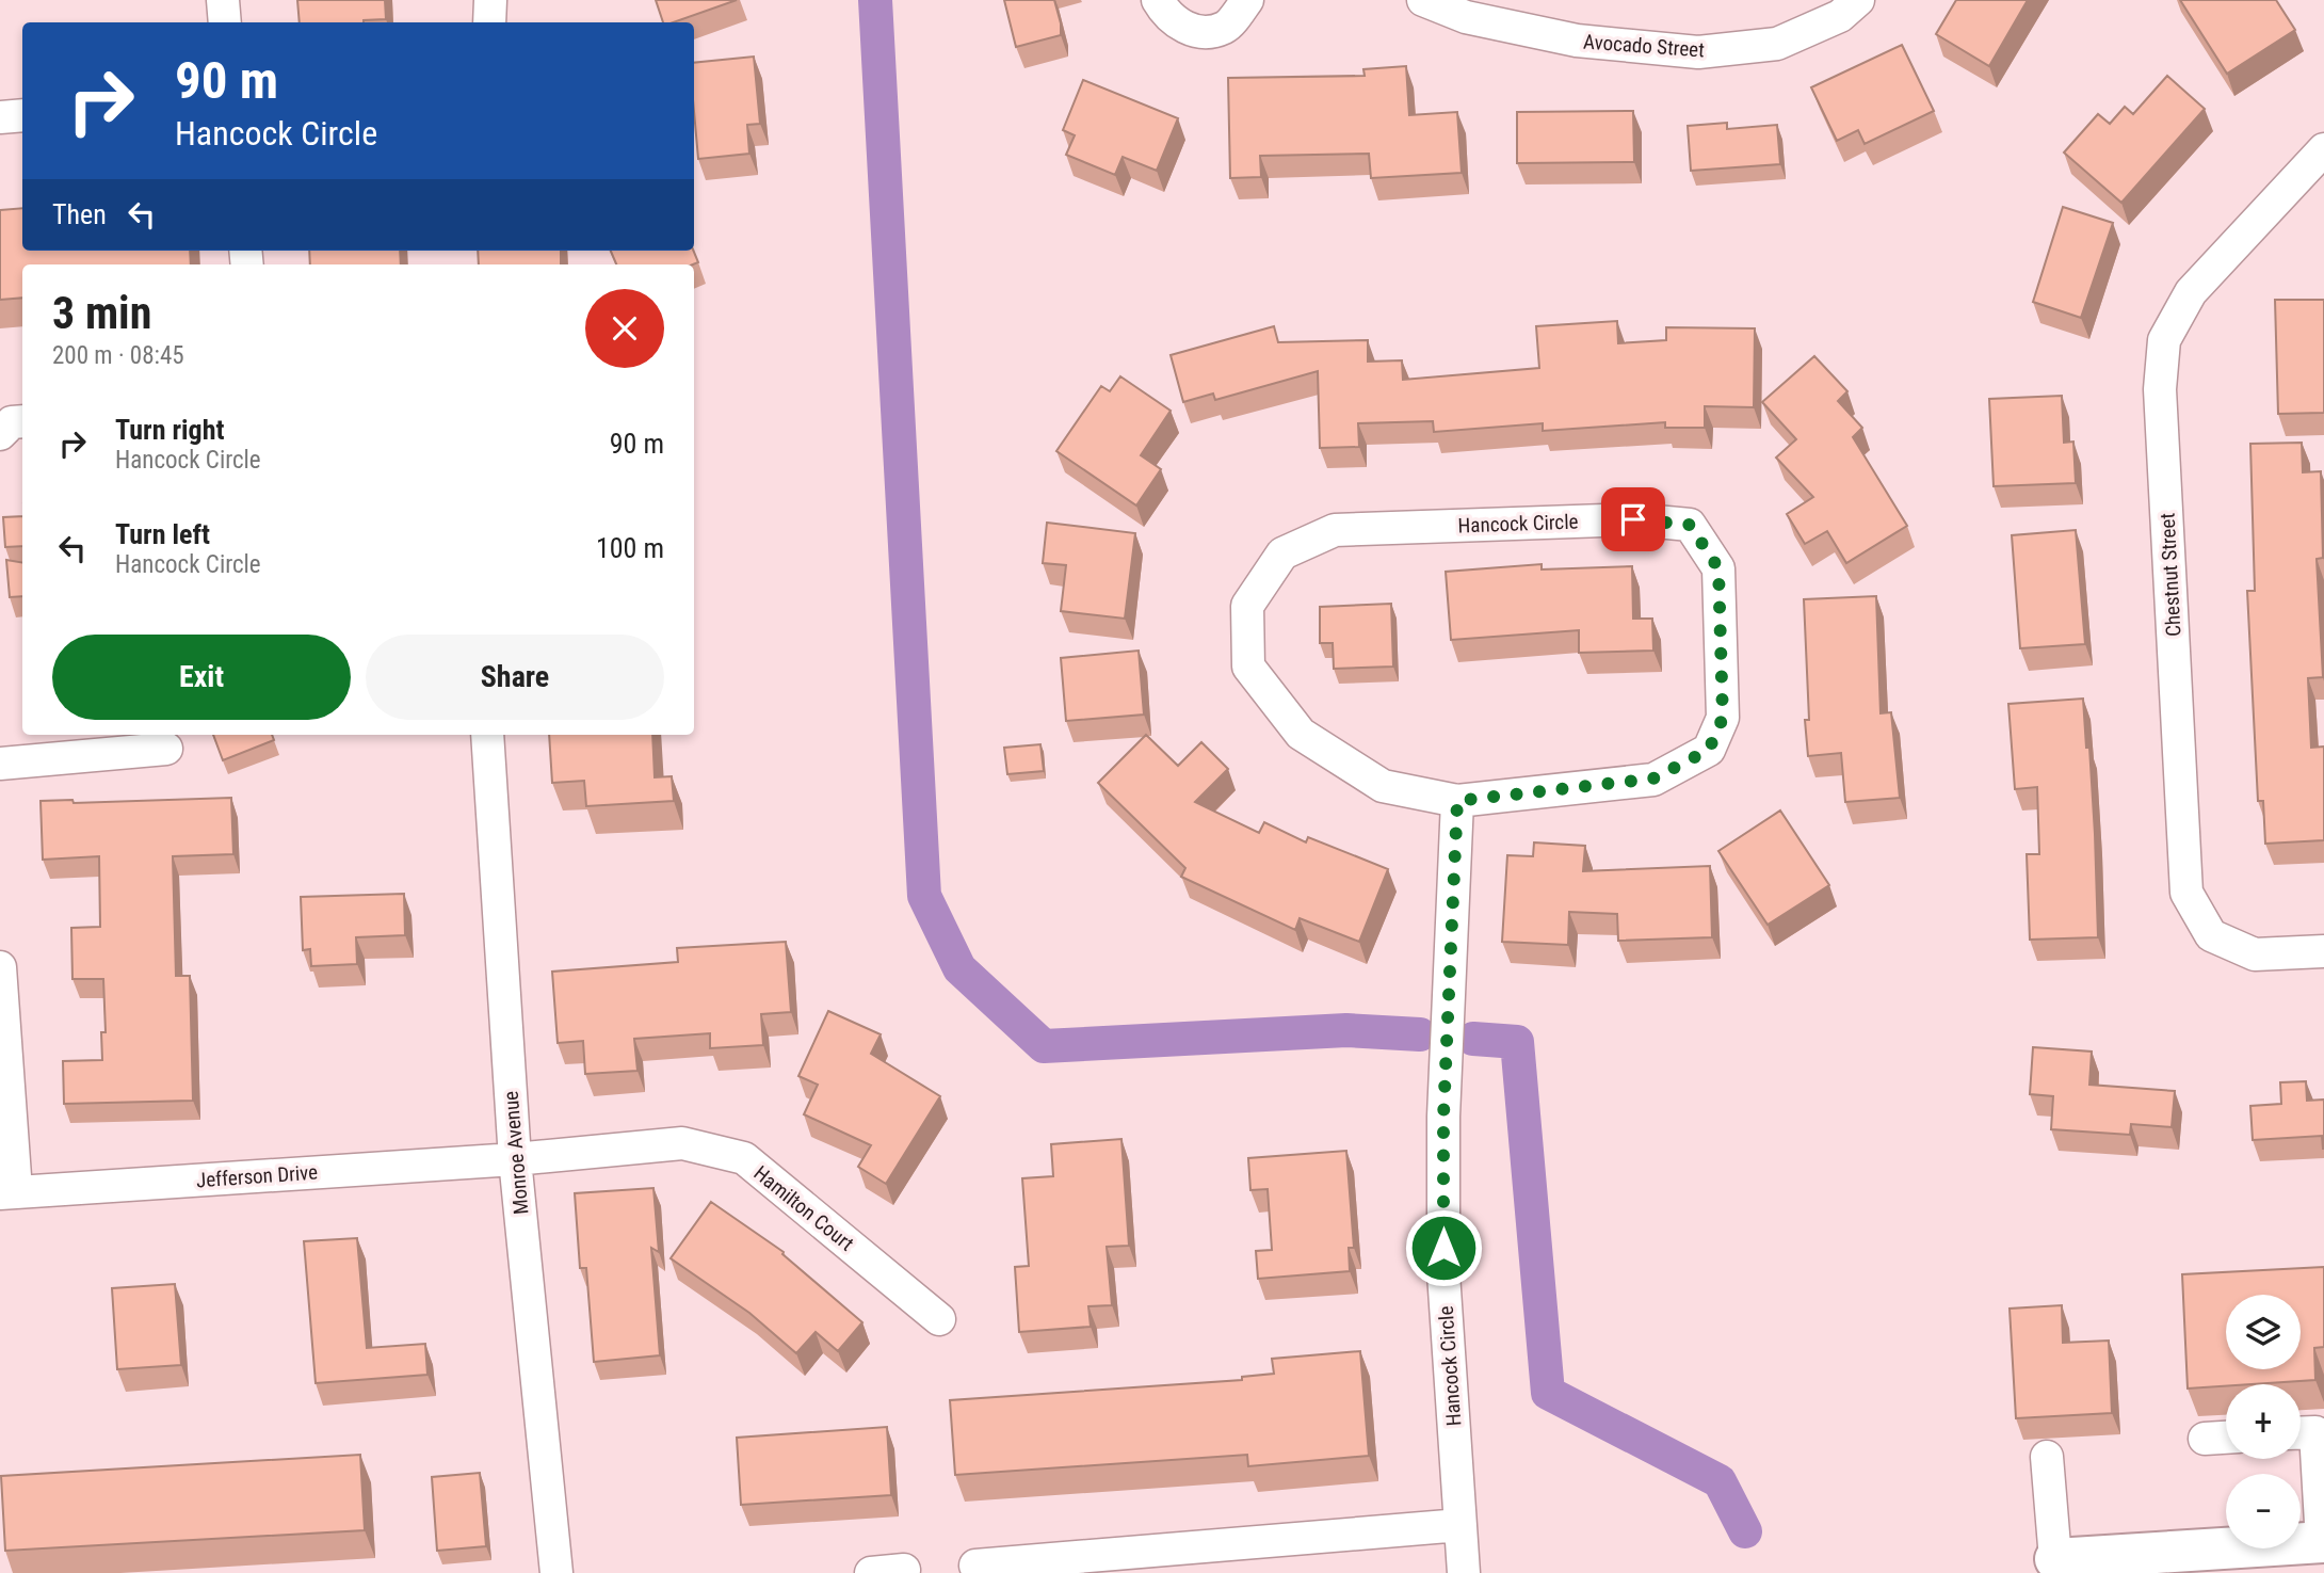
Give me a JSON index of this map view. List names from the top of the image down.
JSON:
{
  "streets": {
    "street": [
      "Avocado Street",
      "Hancock Circle",
      "Chestnut Street",
      "Monroe Avenue",
      "Jefferson Drive",
      "Hamilton Court"
    ]
  },
  "crossings": [
    ["Monroe Avenue", "Jefferson Drive"],
    ["Monroe Avenue", "Hamilton Court"],
    ["Jefferson Drive", "Hamilton Court"]
  ],
  "page": {
    "turn": ["90 m", "Hancock Circle"],
    "then": "Then",
    "heading": ["3 min", "200 m · 08:45"],
    "list": [
      {
        "name": "Turn right",
        "note": "Hancock Circle",
        "value": "90 m"
      },
      {
        "name": "Turn left",
        "note": "Hancock Circle",
        "value": "100 m"
      }
    ],
    "buttons": ["Exit", "Share"],
    "map_buttons": ["+", "−"]
  }
}
